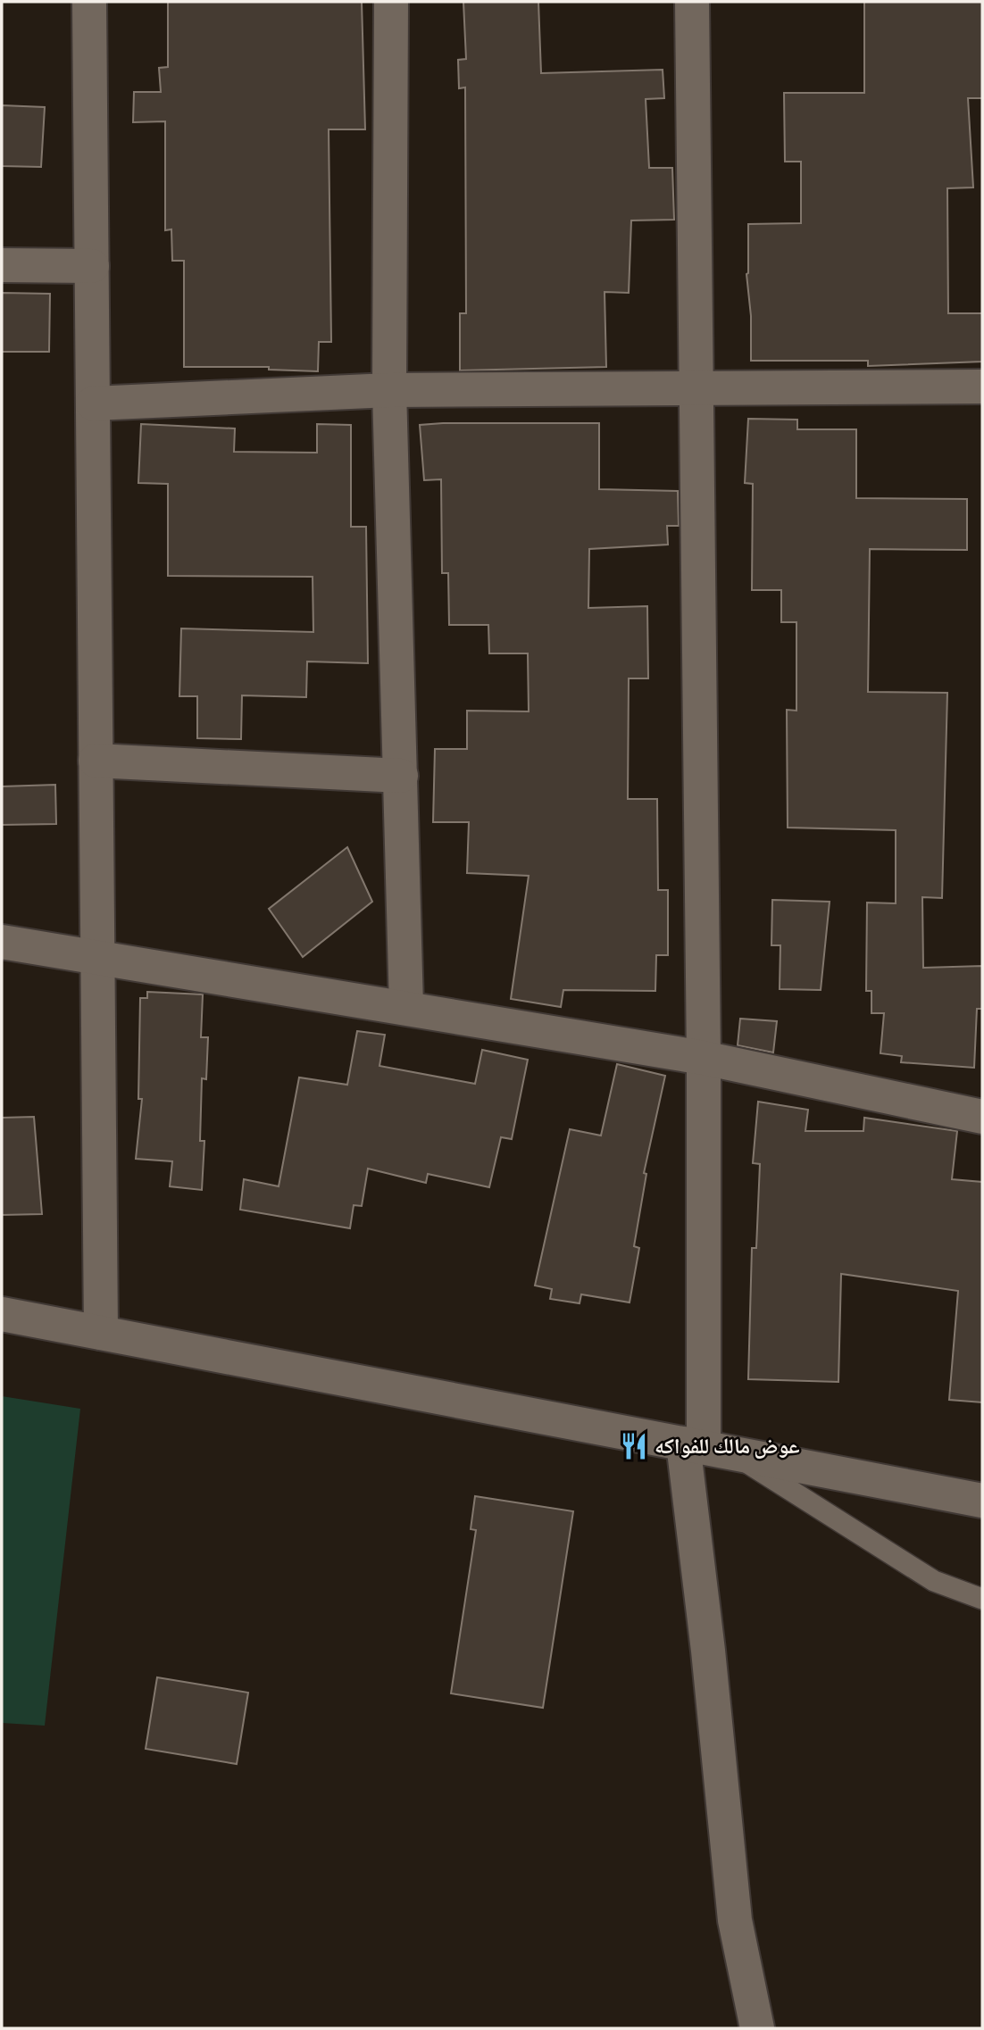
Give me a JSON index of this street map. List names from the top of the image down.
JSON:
{
  "places": {
    "restaurant": ["عوض مالك للفواكه"]
  }
}
